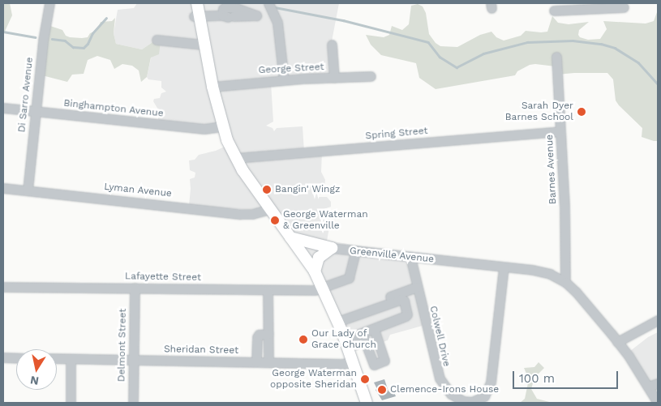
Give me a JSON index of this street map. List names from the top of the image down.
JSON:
{
  "streets": {
    "street": [
      "George Street",
      "Di Sarro Avenue",
      "Binghampton Avenue",
      "Spring Street",
      "Barnes Avenue",
      "Lyman Avenue",
      "Greenville Avenue",
      "Lafayette Street",
      "Colwell Drive",
      "Delmont Street",
      "Sheridan Street"
    ]
  },
  "crossings": [
    ["Di Sarro Avenue", "Binghampton Avenue"],
    ["Di Sarro Avenue", "Lyman Avenue"],
    ["Spring Street", "Barnes Avenue"],
    ["Barnes Avenue", "Greenville Avenue"],
    ["Greenville Avenue", "Lafayette Street"],
    ["Greenville Avenue", "Colwell Drive"],
    ["Lafayette Street", "Delmont Street"],
    ["Delmont Street", "Sheridan Street"]
  ],
  "places": [
    "Sarah Dyer Barnes School",
    "Bangin' Wingz",
    "George Waterman & Greenville",
    "Our Lady of Grace Church",
    "George Waterman opposite Sheridan",
    "Clemence-Irons House"
  ],
  "scale_bar": "100 m",
  "north": "bottom"
}
